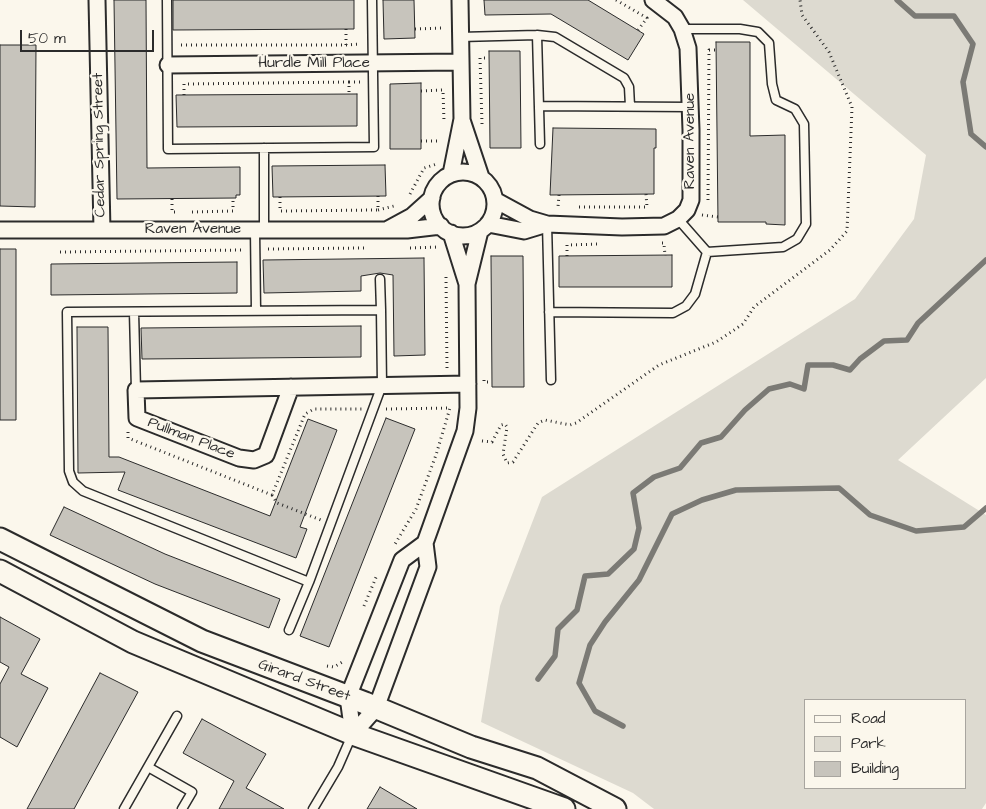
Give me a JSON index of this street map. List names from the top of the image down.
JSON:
{
  "streets": {
    "street": [
      "Hurdle Mill Place",
      "Raven Avenue",
      "Cedar Spring Street",
      "Pullman Place",
      "Girard Street"
    ]
  },
  "crossings": [
    ["Raven Avenue", "Cedar Spring Street"]
  ],
  "legend": ["Road", "Park", "Building"],
  "scale_bar": "50 m"
}
